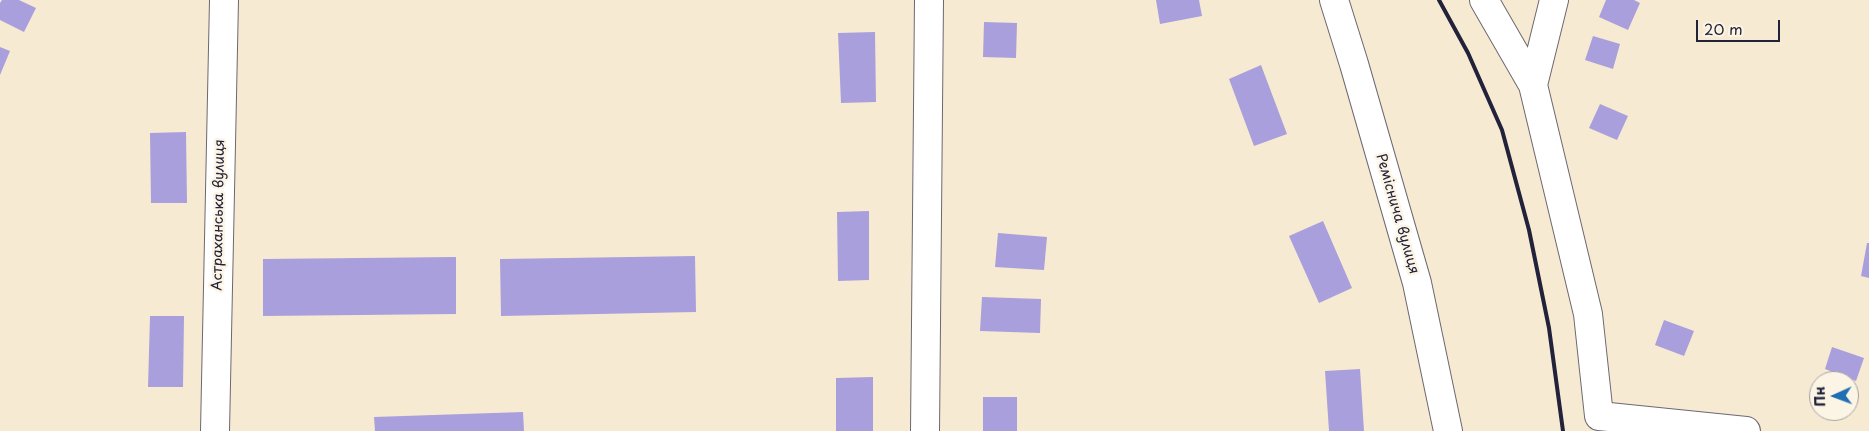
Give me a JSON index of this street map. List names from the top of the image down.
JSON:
{
  "streets": {
    "street": ["Реміснича вулиця", "Астраханська вулиця"]
  },
  "scale_bar": "20 m",
  "north": "left"
}
